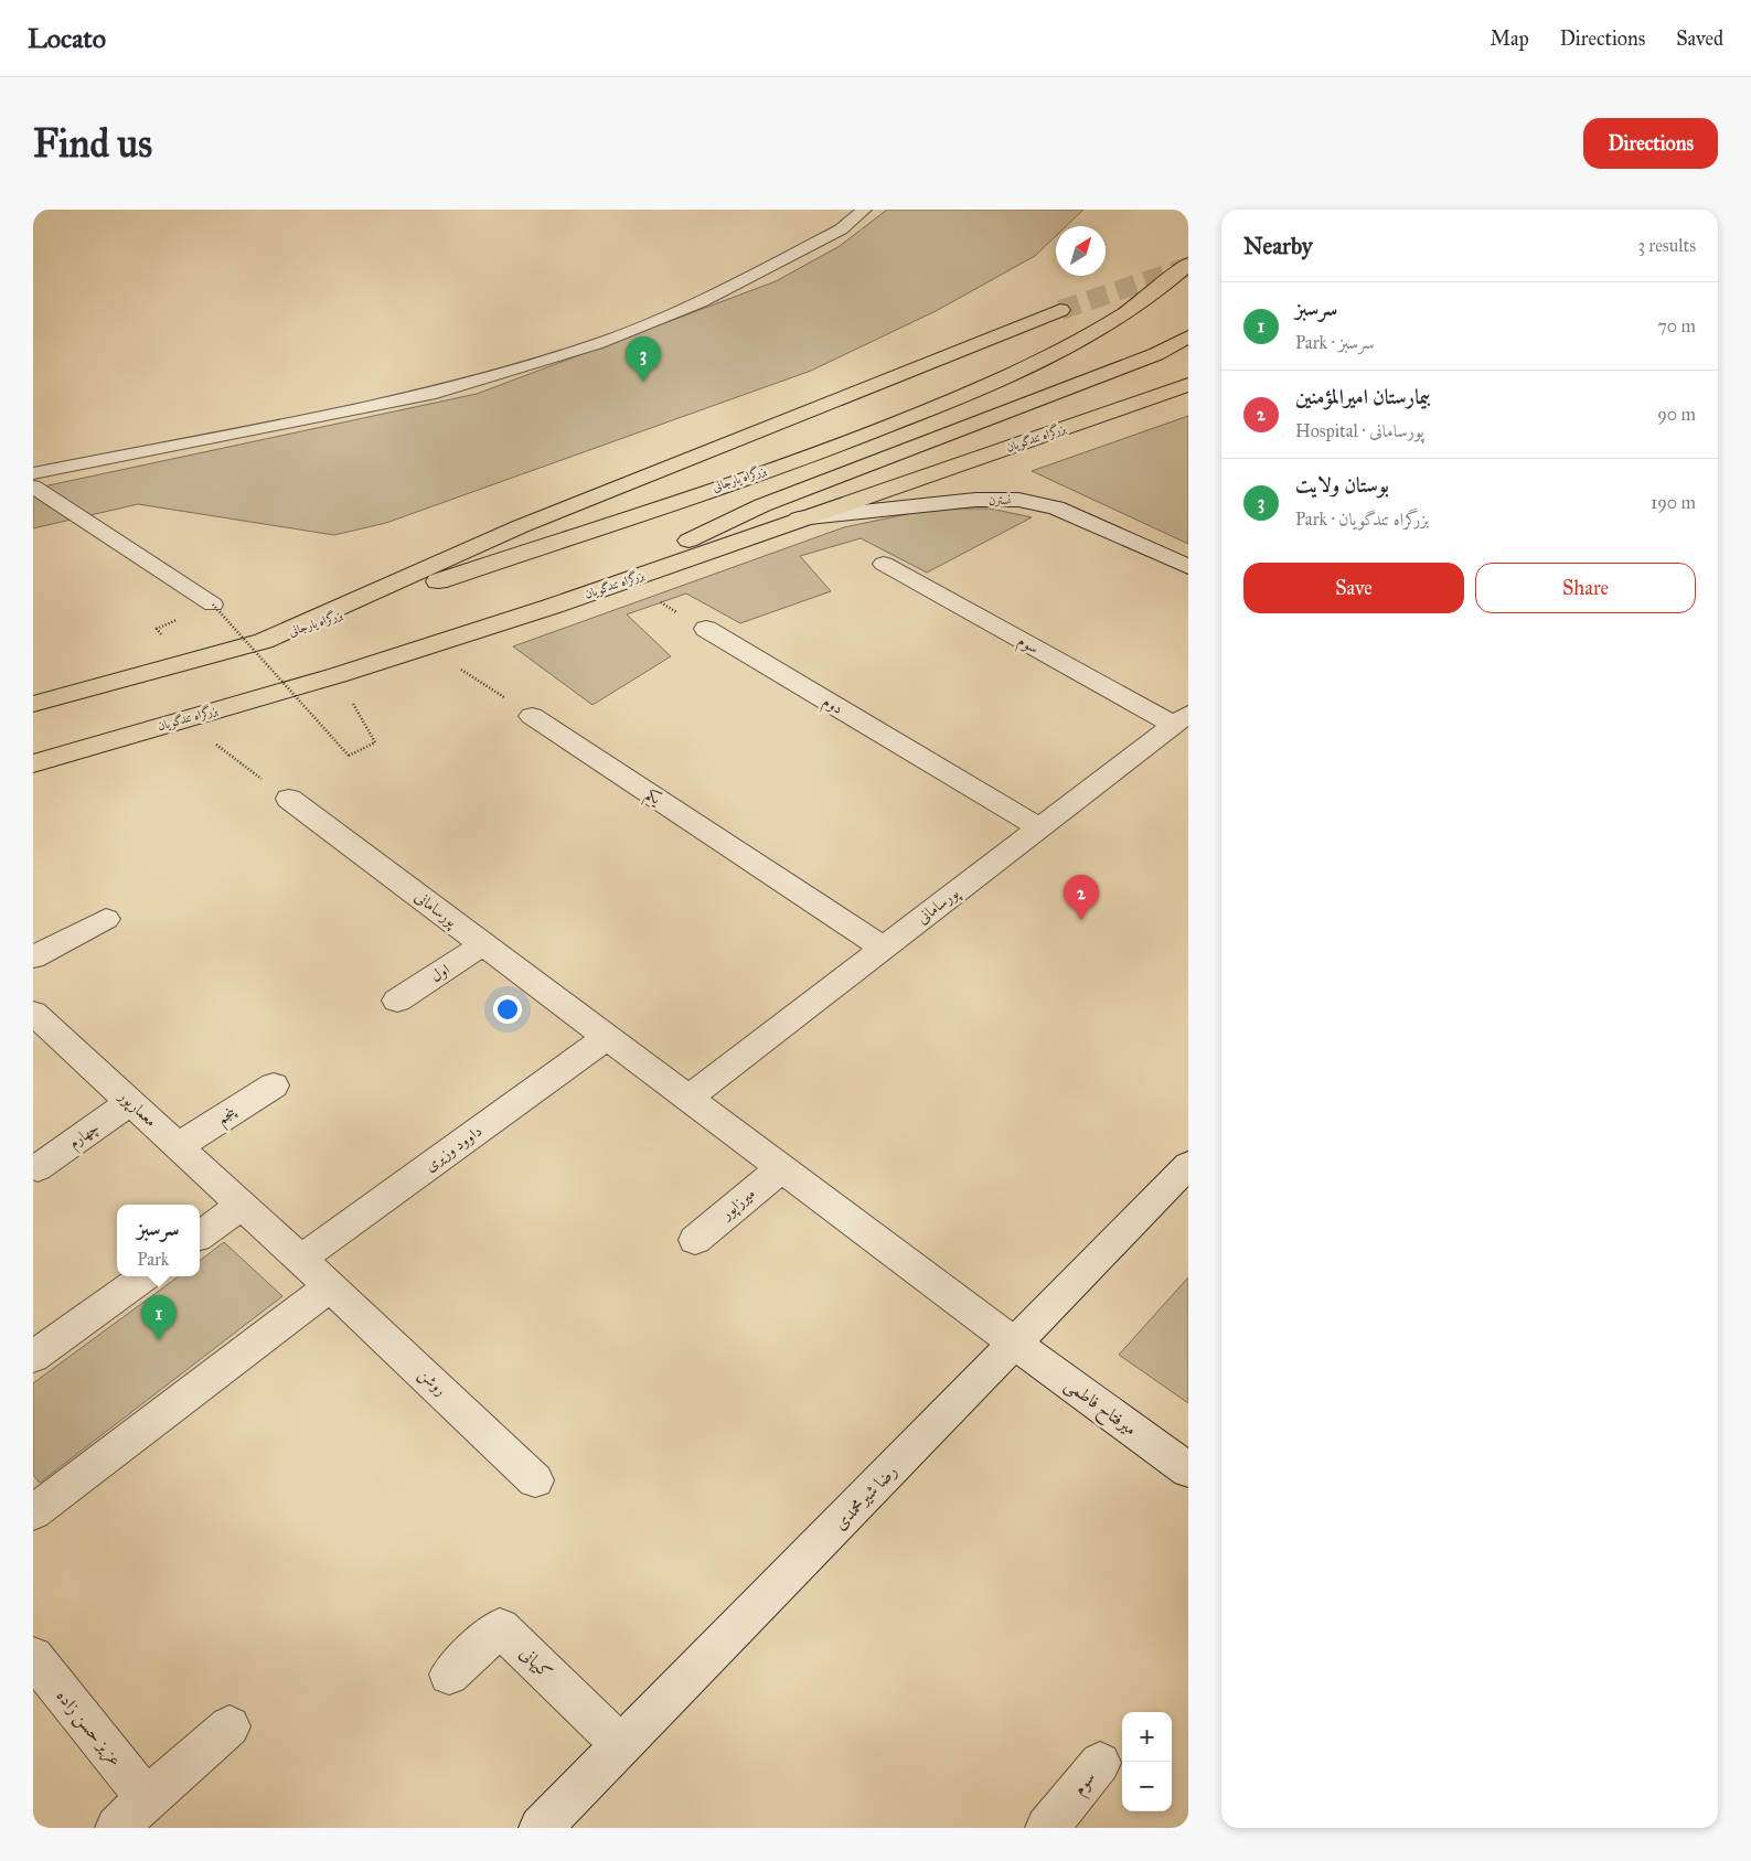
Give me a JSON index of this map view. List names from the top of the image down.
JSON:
{
  "streets": {
    "highway": ["بزرگراه تندگویان", "بزرگراه یارجانی"],
    "street": [
      "نسترن",
      "سوم",
      "دوم",
      "یکم",
      "پورسامانی",
      "اول",
      "معمارپور",
      "پنجم",
      "چهارم",
      "داوود وزیری",
      "میرزاپور",
      "روشن",
      "میرفتاح فاطمی",
      "رضا شیرمحمدی",
      "کیهانی",
      "عزیز حسن زاده"
    ]
  },
  "crossings": [
    ["بزرگراه تندگویان", "نسترن"],
    ["سوم", "پورسامانی"],
    ["دوم", "پورسامانی"],
    ["یکم", "پورسامانی"],
    ["پورسامانی", "اول"],
    ["پورسامانی", "داوود وزیری"],
    ["پورسامانی", "میرزاپور"],
    ["پورسامانی", "میرفتاح فاطمی"],
    ["پورسامانی", "رضا شیرمحمدی"],
    ["معمارپور", "پنجم"],
    ["معمارپور", "چهارم"],
    ["معمارپور", "داوود وزیری"],
    ["معمارپور", "روشن"],
    ["داوود وزیری", "روشن"],
    ["میرفتاح فاطمی", "رضا شیرمحمدی"],
    ["رضا شیرمحمدی", "کیهانی"]
  ],
  "north": "top right",
  "page": {
    "header": "Locato",
    "nav": ["Map", "Directions", "Saved"],
    "buttons": [
      "Directions",
      ["Save", "Share"]
    ],
    "title": "Find us",
    "heading": ["Nearby", "3 results"],
    "list": [
      {
        "mark": "1",
        "name": "سرسبز",
        "note": "Park · سرسبز",
        "value": "70 m"
      },
      {
        "mark": "2",
        "name": "بیمارستان امیرالمؤمنین",
        "note": "Hospital · پورسامانی",
        "value": "90 m"
      },
      {
        "mark": "3",
        "name": "بوستان ولایت",
        "note": "Park · بزرگراه تندگویان",
        "value": "190 m"
      }
    ],
    "pins": ["3", "2", "1"],
    "popup": ["سرسبز", "Park"],
    "map_buttons": ["+", "−"]
  }
}
